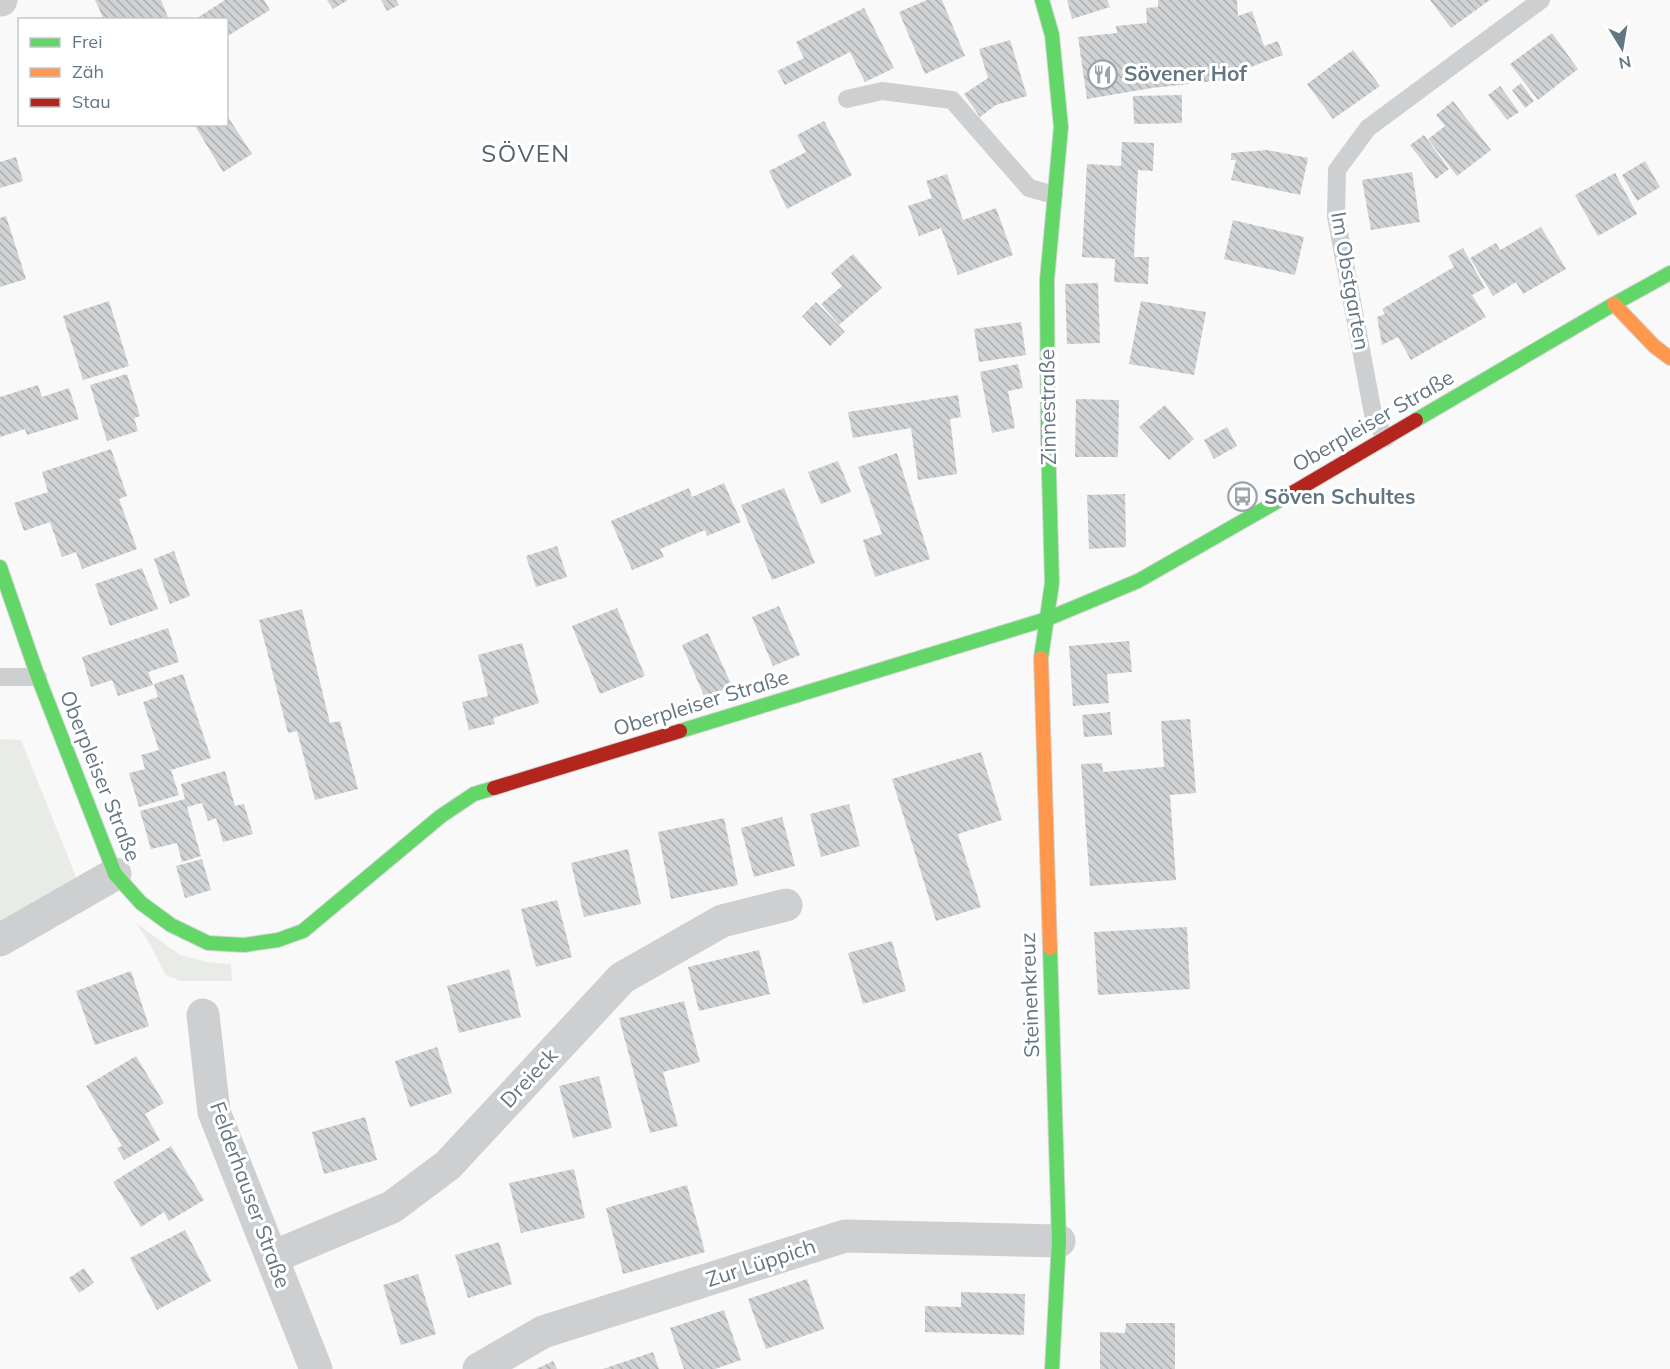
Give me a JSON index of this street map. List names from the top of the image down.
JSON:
{
  "streets": {
    "main road": ["Zinnestraße", "Oberpleiser Straße", "Steinenkreuz"],
    "street": ["Dreieck", "Felderhauser Straße", "Zur Lüppich"],
    "lane": ["Im Obstgarten"]
  },
  "crossings": [
    ["Im Obstgarten", "Oberpleiser Straße"],
    ["Zinnestraße", "Oberpleiser Straße"],
    ["Zinnestraße", "Steinenkreuz"],
    ["Oberpleiser Straße", "Steinenkreuz"],
    ["Steinenkreuz", "Zur Lüppich"],
    ["Dreieck", "Felderhauser Straße"]
  ],
  "districts": ["SÖVEN"],
  "places": {
    "restaurant": ["Sövener Hof"],
    "bus stop": ["Söven Schultes"]
  },
  "legend": ["Frei", "Zäh", "Stau"],
  "north": "bottom"
}
